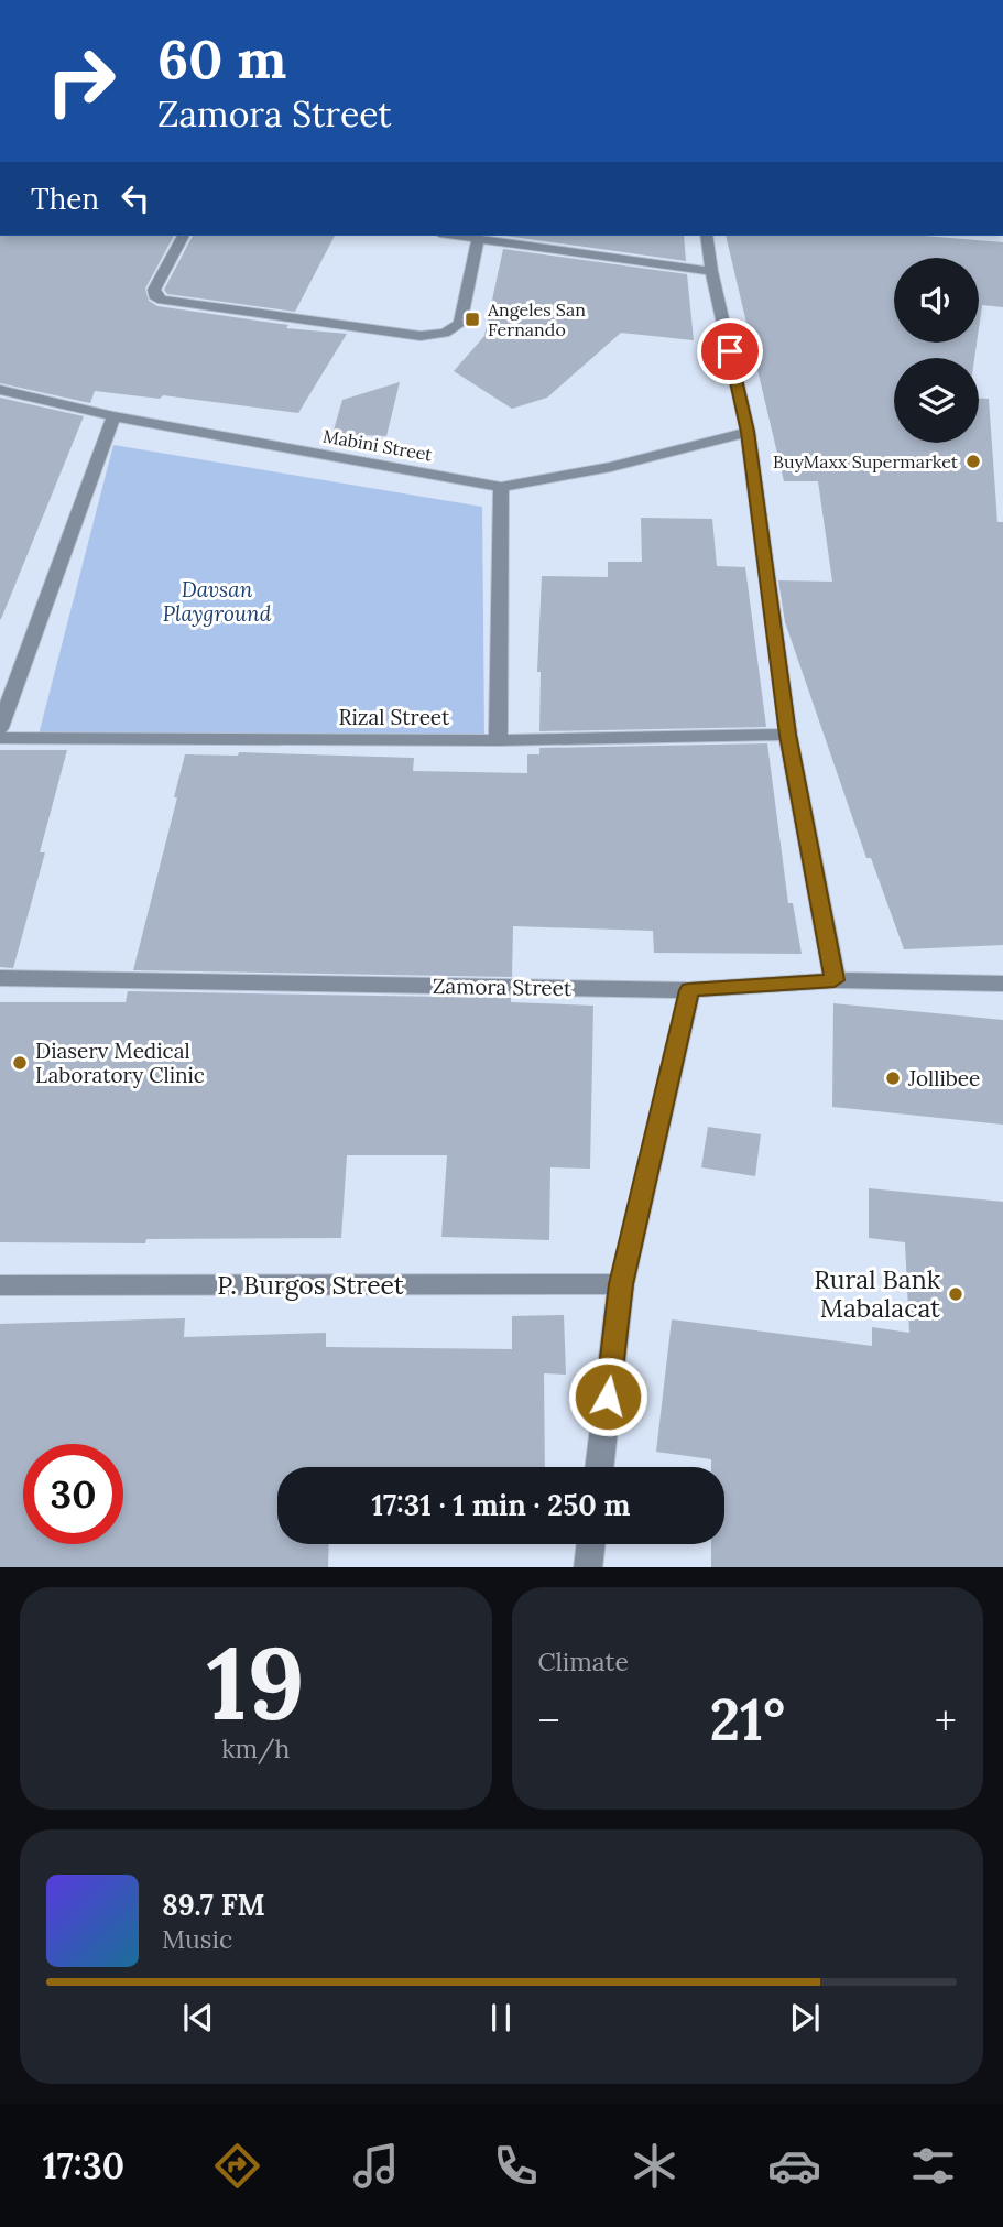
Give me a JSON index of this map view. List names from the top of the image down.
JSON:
{
  "streets": {
    "street": [
      "Mabini Street",
      "Rizal Street",
      "Zamora Street",
      "P. Burgos Street"
    ]
  },
  "parks": ["Davsan Playground"],
  "places": {
    "transit": ["Angeles San Fernando"],
    "other": [
      "BuyMaxx Supermarket",
      "Diaserv Medical Laboratory Clinic",
      "Jollibee",
      "Rural Bank Mabalacat"
    ]
  },
  "page": {
    "turn": ["60 m", "Zamora Street"],
    "then": "Then",
    "limit": "30",
    "trip": "17:31 · 1 min · 250 m",
    "tile": [
      ["19", "km/h"],
      "Climate"
    ],
    "heat": ["−", "21°", "+"],
    "song": ["89.7 FM", "Music"],
    "tabs": "17:30"
  }
}
